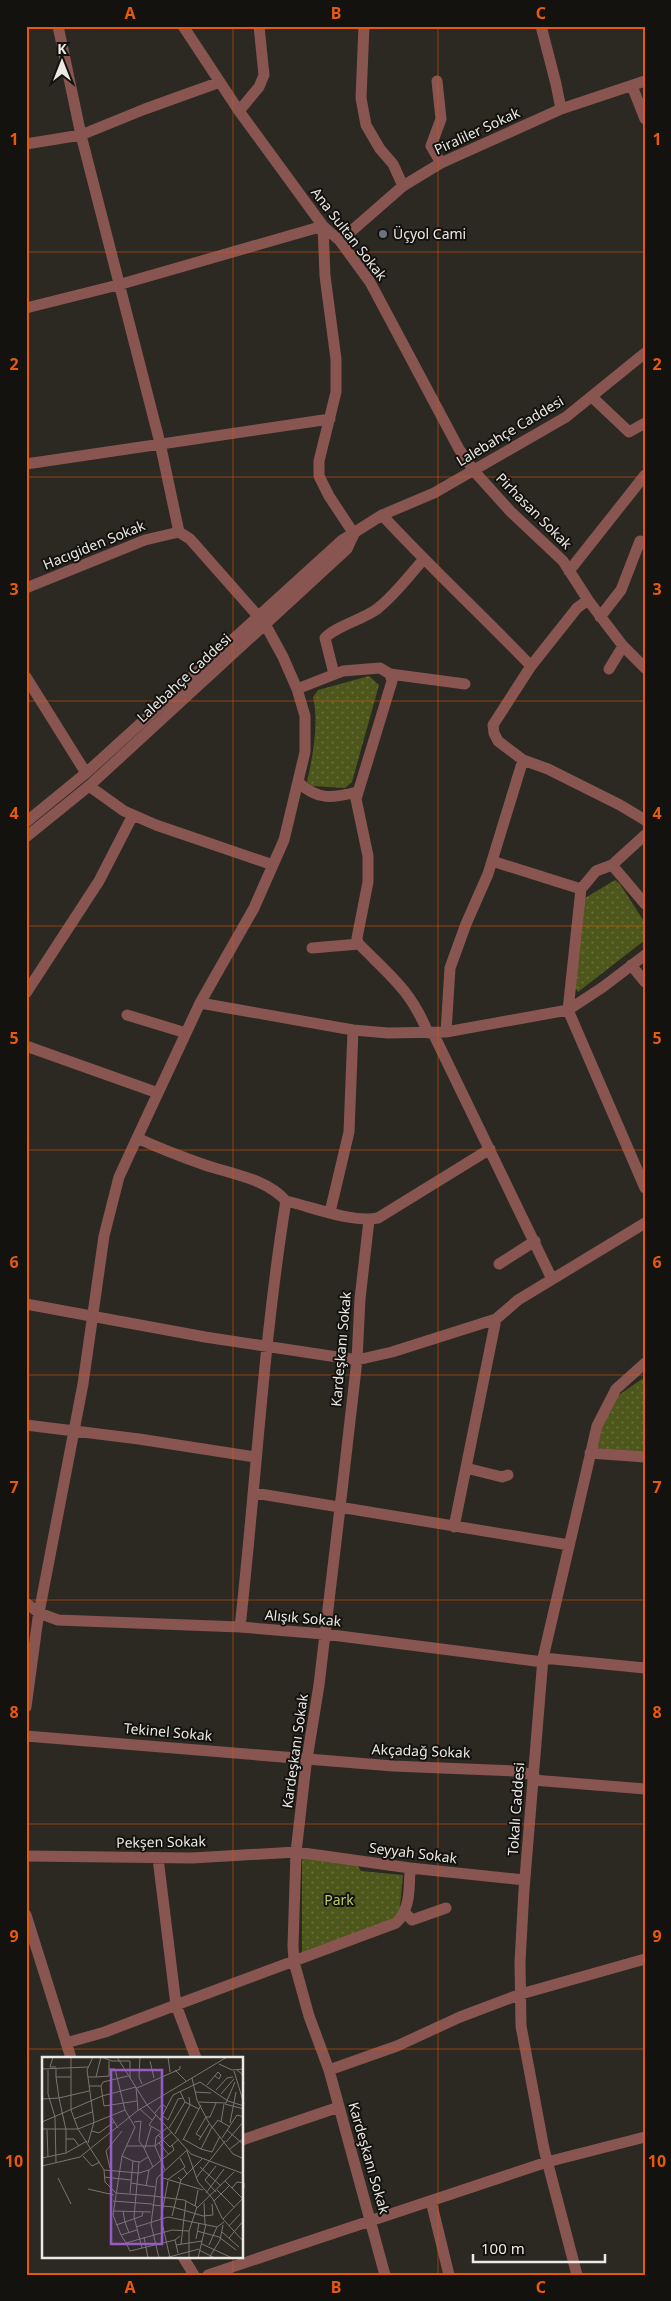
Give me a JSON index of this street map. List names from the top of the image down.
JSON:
{
  "streets": {
    "street": [
      "Piraliler Sokak",
      "Ana Sultan Sokak",
      "Lalebahçe Caddesi",
      "Pirhasan Sokak",
      "Hacıgiden Sokak",
      "Kardeşkanı Sokak",
      "Alışık Sokak",
      "Tekinel Sokak",
      "Akçadağ Sokak",
      "Tokalı Caddesi",
      "Pekşen Sokak",
      "Seyyah Sokak"
    ]
  },
  "crossings": [
    ["Piraliler Sokak", "Ana Sultan Sokak"],
    ["Ana Sultan Sokak", "Lalebahçe Caddesi"],
    ["Ana Sultan Sokak", "Pirhasan Sokak"],
    ["Lalebahçe Caddesi", "Pirhasan Sokak"],
    ["Kardeşkanı Sokak", "Alışık Sokak"],
    ["Kardeşkanı Sokak", "Tekinel Sokak"],
    ["Kardeşkanı Sokak", "Akçadağ Sokak"],
    ["Kardeşkanı Sokak", "Pekşen Sokak"],
    ["Kardeşkanı Sokak", "Seyyah Sokak"],
    ["Alışık Sokak", "Tokalı Caddesi"],
    ["Tekinel Sokak", "Akçadağ Sokak"],
    ["Akçadağ Sokak", "Tokalı Caddesi"],
    ["Tokalı Caddesi", "Seyyah Sokak"],
    ["Pekşen Sokak", "Seyyah Sokak"]
  ],
  "parks": ["Park"],
  "places": ["Üçyol Cami"],
  "scale_bar": "100 m",
  "north": "top",
  "grid": {
    "columns": ["A", "B", "C"],
    "rows": [
      "1",
      "2",
      "3",
      "4",
      "5",
      "6",
      "7",
      "8",
      "9",
      "10"
    ]
  }
}
